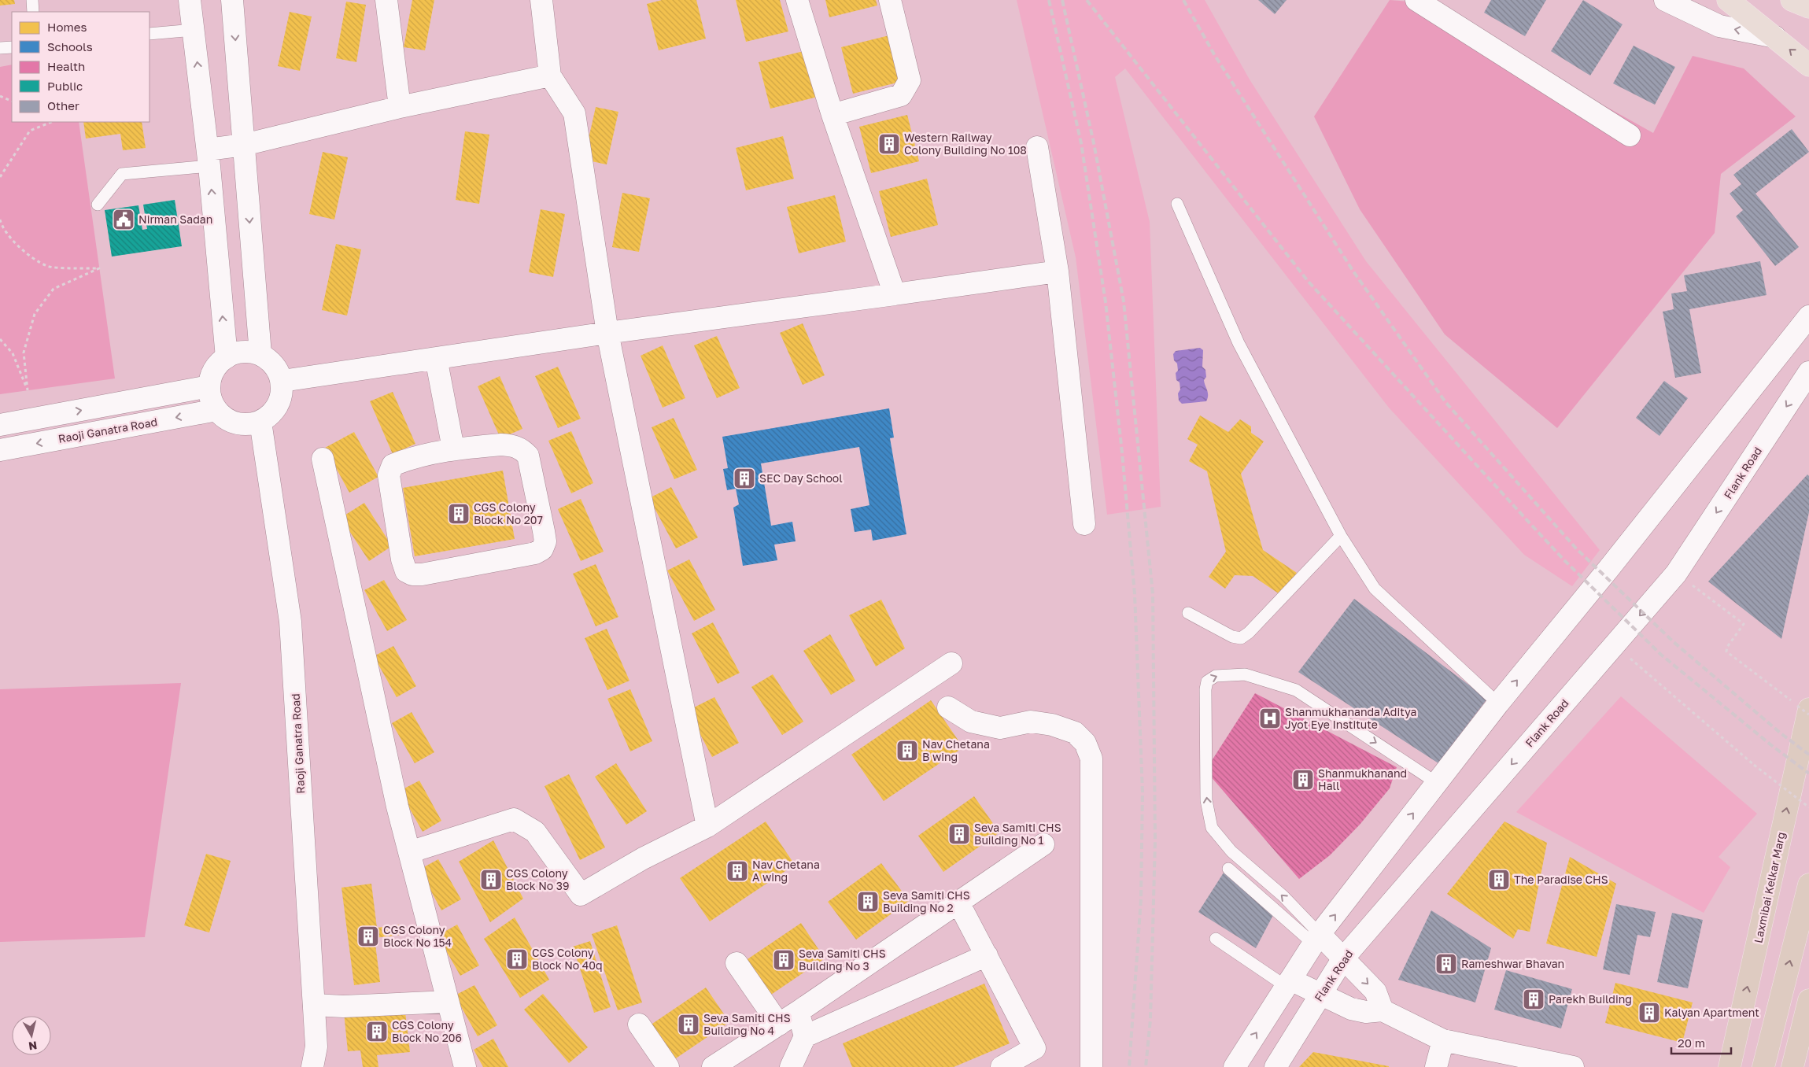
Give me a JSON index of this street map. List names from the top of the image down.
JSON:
{
  "streets": {
    "highway": ["Laxmibai Kelkar Marg"],
    "street": ["Raoji Ganatra Road", "Flank Road"]
  },
  "places": {
    "building": [
      "Western Railway Colony Building No 108",
      "SEC Day School",
      "CGS Colony Block No 207",
      "Nav Chetana B wing",
      "Shanmukhanand Hall",
      "Seva Samiti CHS Building No 1",
      "Nav Chetana A wing",
      "CGS Colony Block No 39",
      "The Paradise CHS",
      "Seva Samiti CHS Building No 2",
      "CGS Colony Block No 154",
      "CGS Colony Block No 40q",
      "Seva Samiti CHS Building No 3",
      "Rameshwar Bhavan",
      "Parekh Building",
      "Kalyan Apartment",
      "Seva Samiti CHS Building No 4",
      "CGS Colony Block No 206"
    ],
    "public building": ["Nirman Sadan"],
    "hospital": ["Shanmukhananda Aditya Jyot Eye Institute"]
  },
  "legend": [
    "Homes",
    "Schools",
    "Health",
    "Public",
    "Other"
  ],
  "scale_bar": "20 m",
  "north": "bottom"
}
